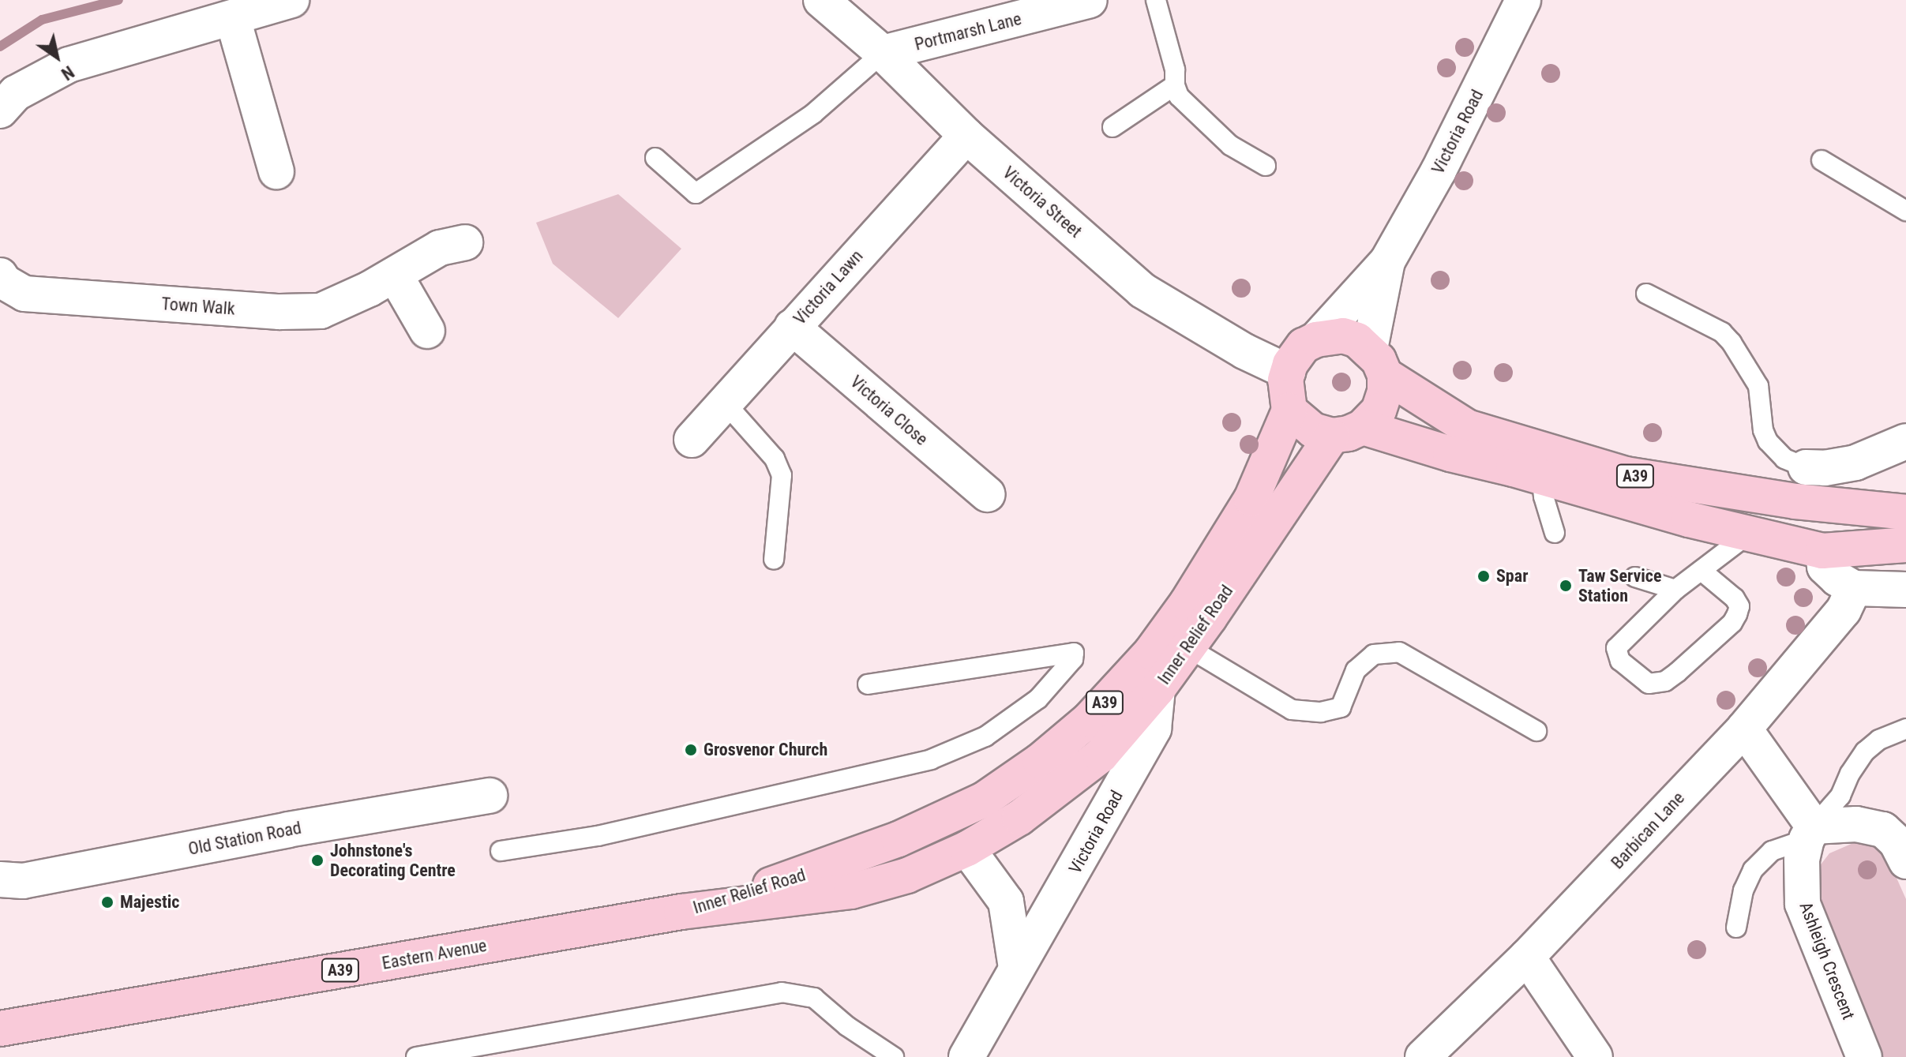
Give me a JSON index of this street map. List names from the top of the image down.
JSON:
{
  "streets": {
    "main road": ["A39", "Inner Relief Road", "Eastern Avenue"],
    "street": [
      "Portmarsh Lane",
      "Victoria Road",
      "Victoria Street",
      "Victoria Lawn",
      "Town Walk",
      "Victoria Close",
      "Barbican Lane",
      "Old Station Road",
      "Ashleigh Crescent"
    ]
  },
  "crossings": [
    ["Portmarsh Lane", "Victoria Street"],
    ["Victoria Road", "Victoria Street"],
    ["Victoria Road", "A39"],
    ["Victoria Road", "Inner Relief Road"],
    ["Victoria Street", "Victoria Lawn"],
    ["Victoria Street", "A39"],
    ["Victoria Street", "Inner Relief Road"],
    ["Victoria Lawn", "Victoria Close"],
    ["A39", "Inner Relief Road"],
    ["Inner Relief Road", "Eastern Avenue"]
  ],
  "places": [
    "Spar",
    "Taw Service Station",
    "Grosvenor Church",
    "Johnstone's Decorating Centre",
    "Majestic"
  ],
  "north": "bottom right"
}
